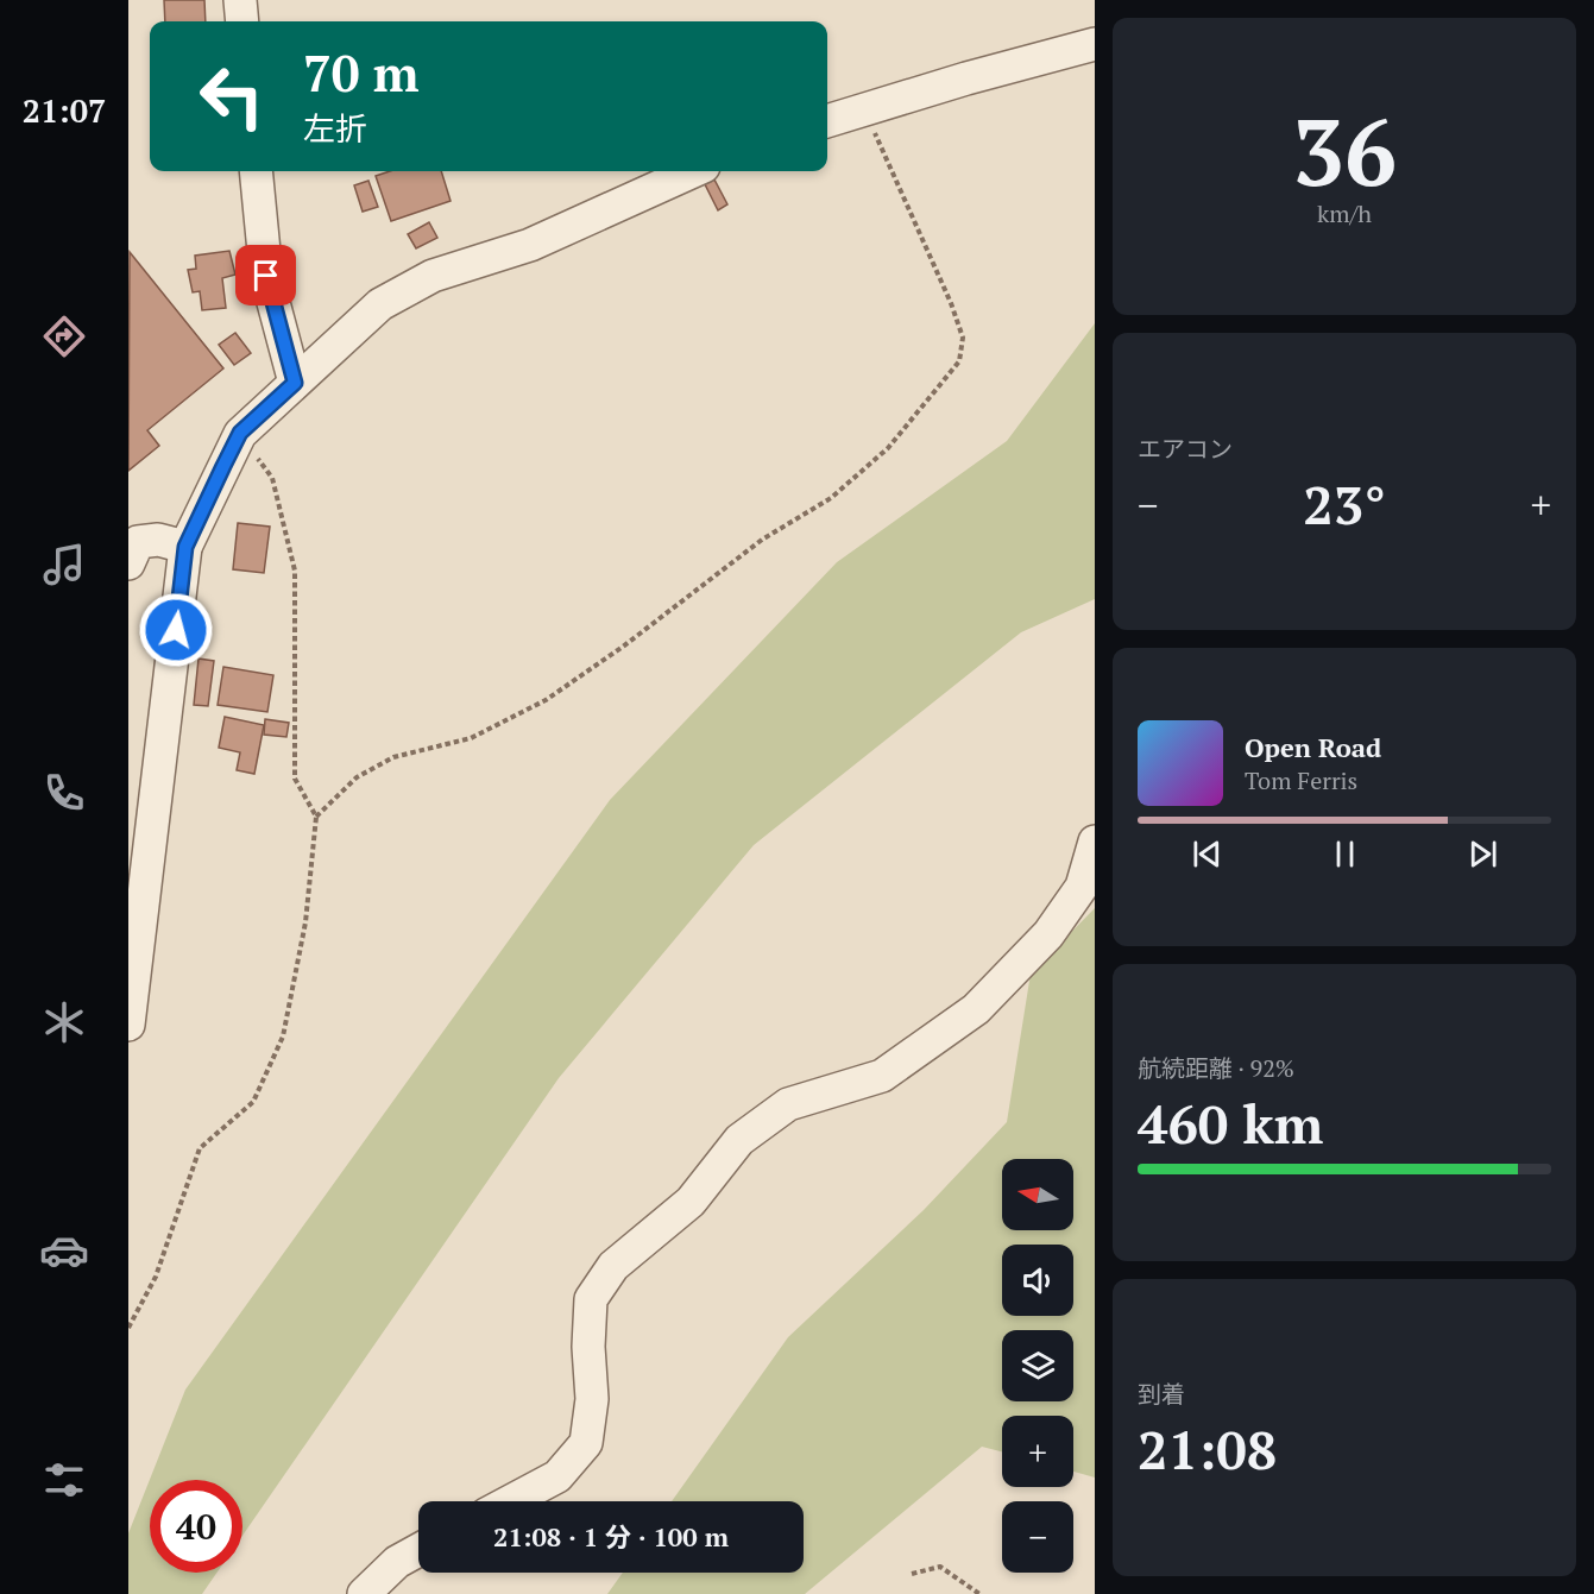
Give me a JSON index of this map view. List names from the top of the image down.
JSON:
{
  "north": "left",
  "page": {
    "tabs": "21:07",
    "tile": [
      ["36", "km/h"],
      "エアコン",
      ["航続距離 · 92%", "460 km"],
      ["到着", "21:08"]
    ],
    "turn": ["70 m", "左折"],
    "heat": ["−", "23°", "+"],
    "song": ["Open Road", "Tom Ferris"],
    "map_buttons": ["+", "−"],
    "limit": "40",
    "trip": "21:08 · 1 分 · 100 m"
  }
}
